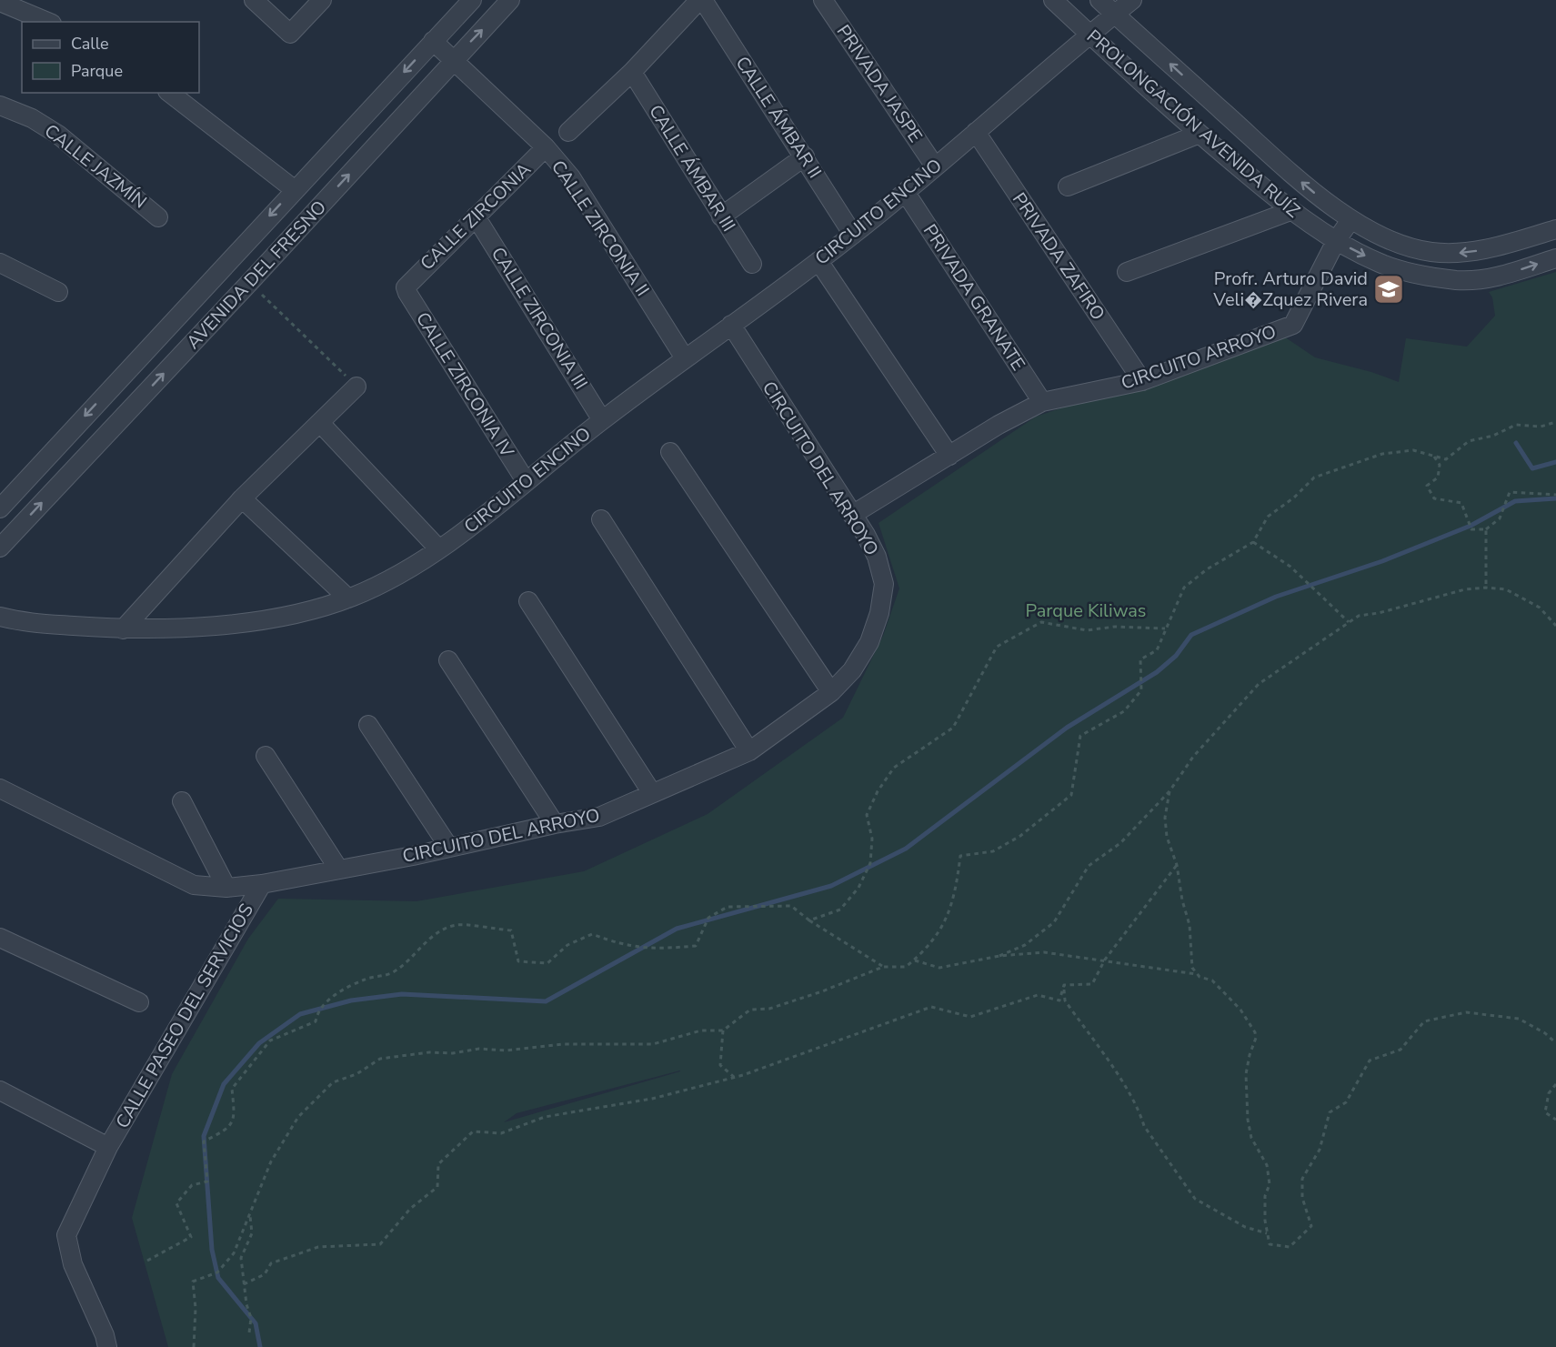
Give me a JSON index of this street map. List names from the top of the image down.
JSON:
{
  "streets": {
    "street": [
      "PRIVADA JASPE",
      "CALLE ÁMBAR II",
      "PROLONGACIÓN AVENIDA RUÍZ",
      "CALLE JAZMÍN",
      "CALLE ÁMBAR III",
      "CIRCUITO ENCINO",
      "CALLE ZIRCONIA",
      "CALLE ZIRCONIA II",
      "PRIVADA ZAFIRO",
      "AVENIDA DEL FRESNO",
      "PRIVADA GRANATE",
      "CALLE ZIRCONIA III",
      "CIRCUITO ARROYO",
      "CALLE ZIRCONIA IV",
      "CIRCUITO DEL ARROYO",
      "CALLE PASEO DEL SERVICIOS"
    ]
  },
  "crossings": [
    ["PRIVADA JASPE", "CIRCUITO ENCINO"],
    ["CALLE ÁMBAR II", "CIRCUITO ENCINO"],
    ["PROLONGACIÓN AVENIDA RUÍZ", "CIRCUITO ENCINO"],
    ["PROLONGACIÓN AVENIDA RUÍZ", "CIRCUITO ARROYO"],
    ["CIRCUITO ENCINO", "CALLE ZIRCONIA II"],
    ["CIRCUITO ENCINO", "PRIVADA ZAFIRO"],
    ["CIRCUITO ENCINO", "PRIVADA GRANATE"],
    ["CIRCUITO ENCINO", "CALLE ZIRCONIA III"],
    ["CIRCUITO ENCINO", "CALLE ZIRCONIA IV"],
    ["CIRCUITO ENCINO", "CIRCUITO DEL ARROYO"],
    ["CALLE ZIRCONIA", "CALLE ZIRCONIA II"],
    ["CALLE ZIRCONIA", "CALLE ZIRCONIA III"],
    ["CALLE ZIRCONIA", "CALLE ZIRCONIA IV"],
    ["CALLE ZIRCONIA II", "AVENIDA DEL FRESNO"],
    ["PRIVADA ZAFIRO", "CIRCUITO ARROYO"],
    ["PRIVADA GRANATE", "CIRCUITO ARROYO"],
    ["CIRCUITO ARROYO", "CIRCUITO DEL ARROYO"],
    ["CIRCUITO DEL ARROYO", "CALLE PASEO DEL SERVICIOS"]
  ],
  "parks": ["Parque Kiliwas"],
  "places": {
    "school or university": ["Profr. Arturo David Veli�Zquez Rivera"]
  },
  "legend": ["Calle", "Parque"]
}
